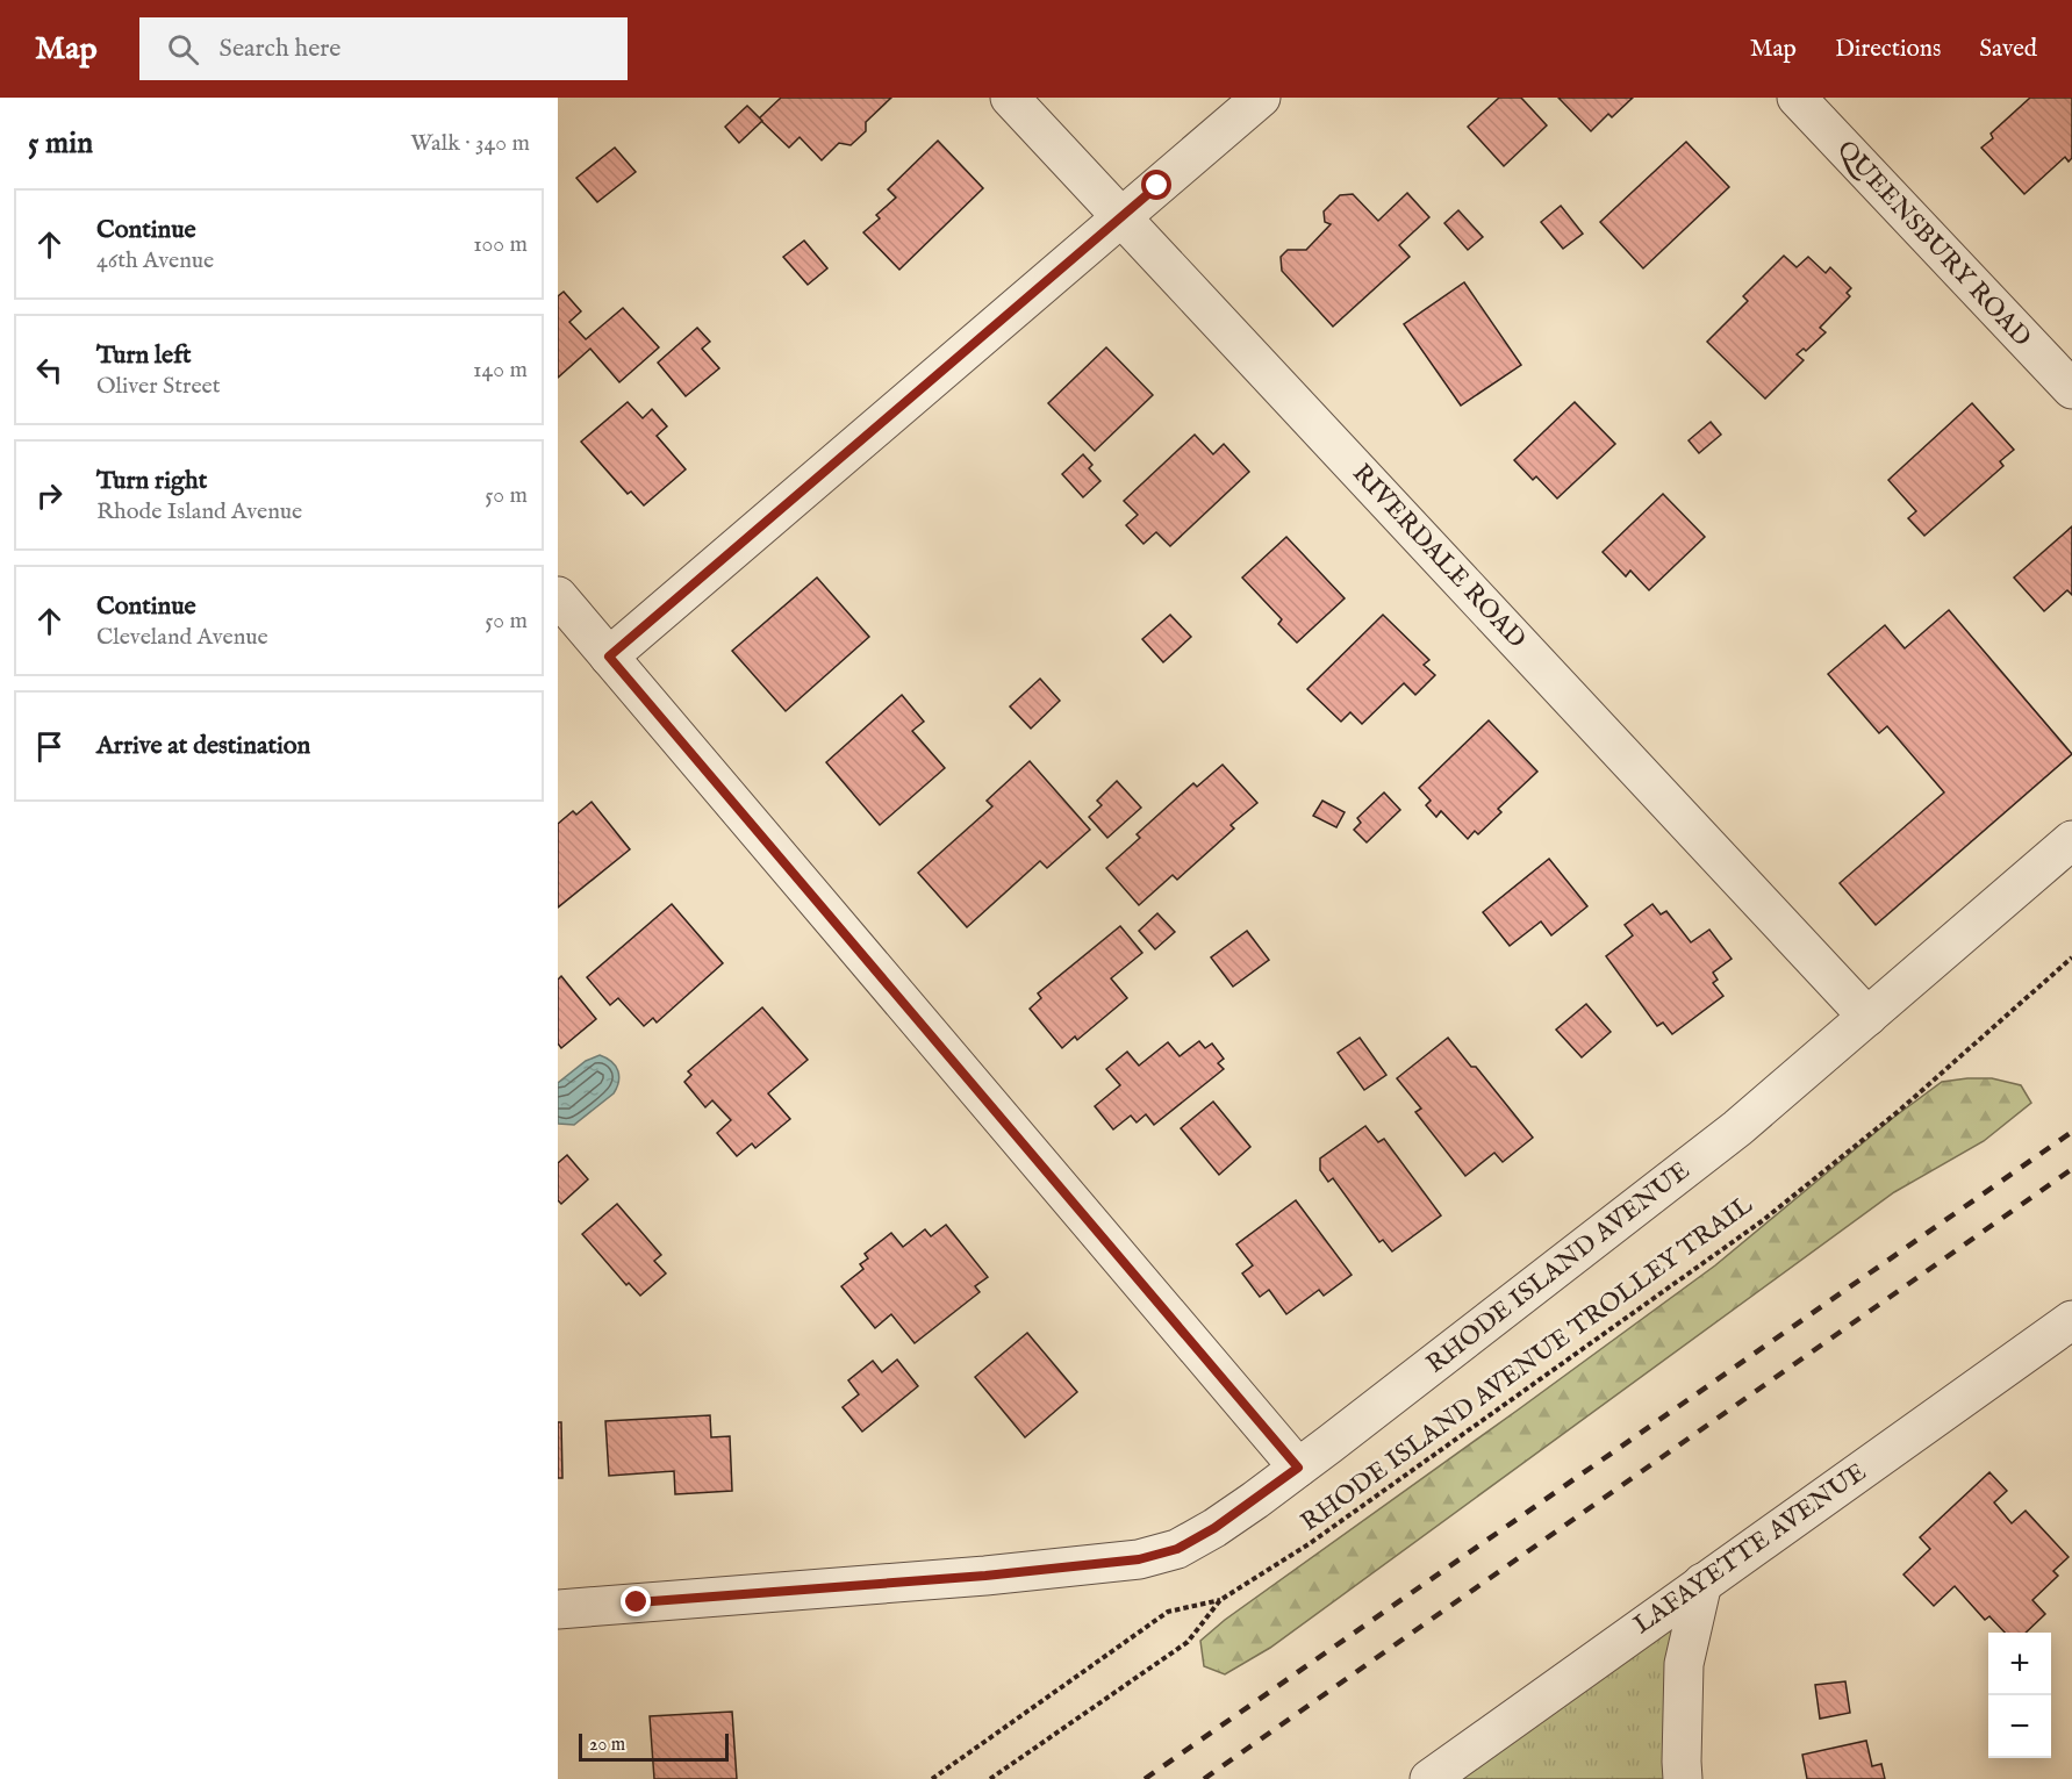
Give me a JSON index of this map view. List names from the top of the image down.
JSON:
{
  "streets": {
    "street": [
      "QUEENSBURY ROAD",
      "RIVERDALE ROAD",
      "RHODE ISLAND AVENUE",
      "LAFAYETTE AVENUE"
    ],
    "path": ["RHODE ISLAND AVENUE TROLLEY TRAIL"]
  },
  "crossings": [
    ["RIVERDALE ROAD", "RHODE ISLAND AVENUE"]
  ],
  "scale_bar": "20 m",
  "page": {
    "header": "Map",
    "search": "Search here",
    "nav": ["Map", "Directions", "Saved"],
    "heading": ["5 min", "Walk · 340 m"],
    "list": [
      ["Continue", "46th Avenue", "100 m"],
      ["Turn left", "Oliver Street", "140 m"],
      ["Turn right", "Rhode Island Avenue", "50 m"],
      ["Continue", "Cleveland Avenue", "50 m"],
      "Arrive at destination"
    ],
    "map_buttons": ["+", "−"],
    "scale": "20 m"
  }
}
